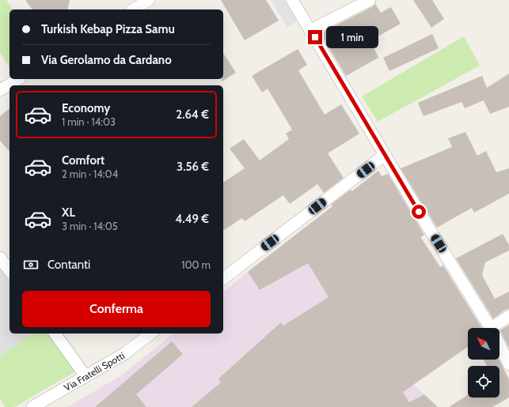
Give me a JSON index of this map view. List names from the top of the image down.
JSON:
{
  "streets": {
    "street": ["Via Fratelli Spotti"]
  },
  "north": "top left",
  "page": {
    "banner": ["Turkish Kebap Pizza Samu", "Via Gerolamo da Cardano"],
    "bubble": "1 min",
    "list": [
      {
        "name": "Economy",
        "note": "1 min · 14:03",
        "value": "2.64 €"
      },
      {
        "name": "Comfort",
        "note": "2 min · 14:04",
        "value": "3.56 €"
      },
      {
        "name": "XL",
        "note": "3 min · 14:05",
        "value": "4.49 €"
      }
    ],
    "pay": ["Contanti", "100 m"],
    "buttons": "Conferma"
  }
}
